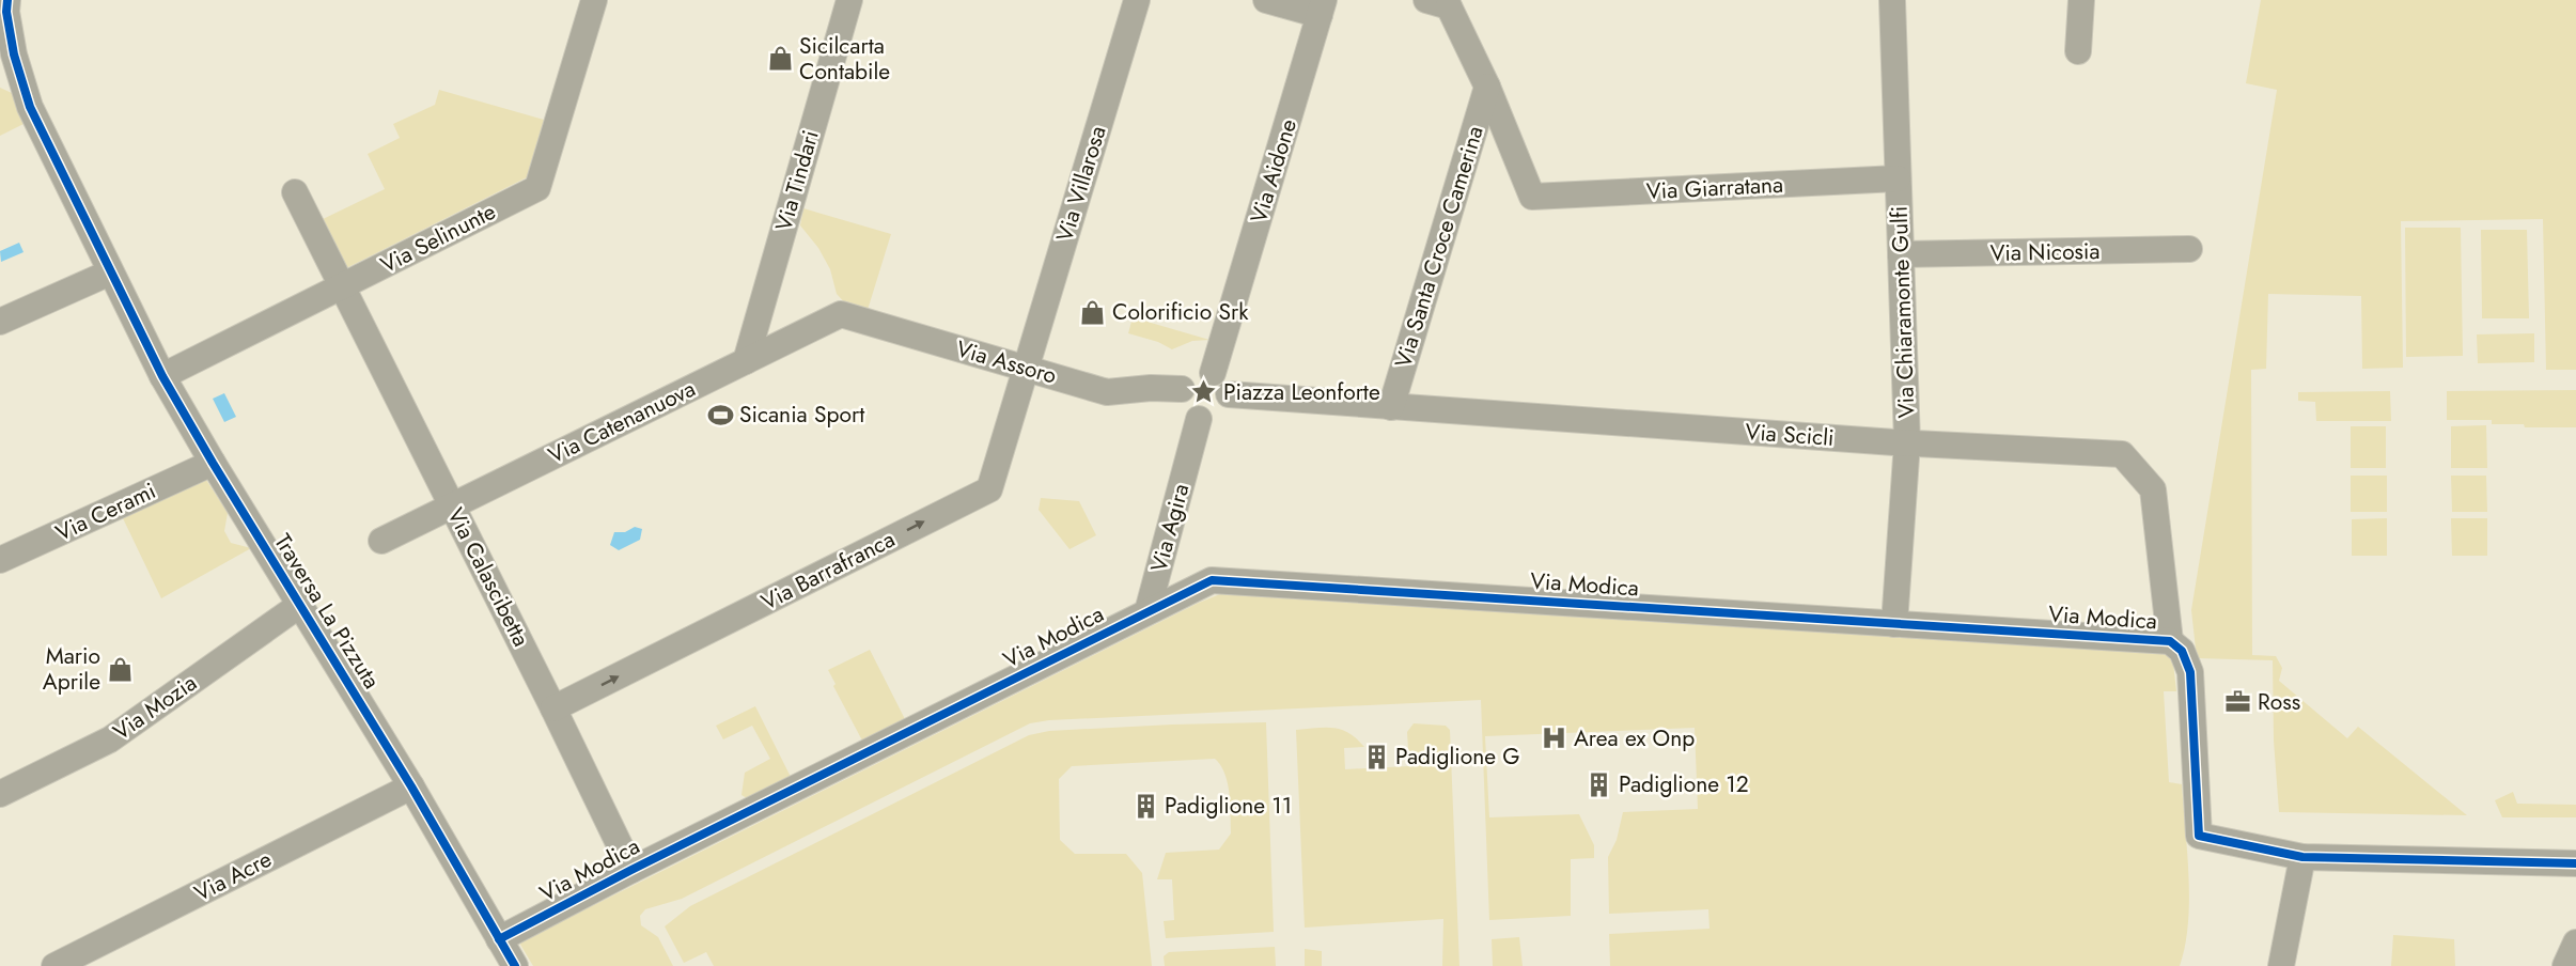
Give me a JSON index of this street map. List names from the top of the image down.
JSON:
{
  "streets": {
    "street": [
      "Via Aidone",
      "Via Tindari",
      "Via Villarosa",
      "Via Giarratana",
      "Via Selinunte",
      "Via Santa Croce Camerina",
      "Via Nicosia",
      "Via Chiaramonte Gulfi",
      "Via Assoro",
      "Via Catenanuova",
      "Via Scicli",
      "Via Cerami",
      "Via Agira",
      "Via Barrafranca",
      "Via Calascibetta",
      "Via Modica",
      "Traversa La Pizzuta",
      "Via Mozia",
      "Via Acre"
    ]
  },
  "crossings": [
    ["Via Aidone", "Via Assoro"],
    ["Via Aidone", "Via Scicli"],
    ["Via Aidone", "Via Agira"],
    ["Via Tindari", "Via Catenanuova"],
    ["Via Villarosa", "Via Assoro"],
    ["Via Villarosa", "Via Barrafranca"],
    ["Via Giarratana", "Via Santa Croce Camerina"],
    ["Via Giarratana", "Via Chiaramonte Gulfi"],
    ["Via Selinunte", "Via Calascibetta"],
    ["Via Selinunte", "Traversa La Pizzuta"],
    ["Via Santa Croce Camerina", "Via Scicli"],
    ["Via Nicosia", "Via Chiaramonte Gulfi"],
    ["Via Chiaramonte Gulfi", "Via Scicli"],
    ["Via Chiaramonte Gulfi", "Via Modica"],
    ["Via Assoro", "Via Catenanuova"],
    ["Via Assoro", "Via Scicli"],
    ["Via Assoro", "Via Agira"],
    ["Via Assoro", "Via Barrafranca"],
    ["Via Catenanuova", "Via Calascibetta"],
    ["Via Scicli", "Via Agira"],
    ["Via Scicli", "Via Modica"],
    ["Via Cerami", "Traversa La Pizzuta"],
    ["Via Agira", "Via Modica"],
    ["Via Barrafranca", "Via Calascibetta"],
    ["Via Calascibetta", "Via Modica"],
    ["Via Modica", "Traversa La Pizzuta"],
    ["Traversa La Pizzuta", "Via Mozia"],
    ["Traversa La Pizzuta", "Via Acre"]
  ],
  "one_way": ["Via Barrafranca"],
  "places": {
    "shop": ["Sicilcarta Contabile", "Colorificio Srk", "Mario Aprile"],
    "place": ["Piazza Leonforte"],
    "sports": ["Sicania Sport"],
    "office": ["Ross"],
    "hospital": ["Area ex Onp"],
    "building": ["Padiglione G", "Padiglione 12", "Padiglione 11"]
  }
}
